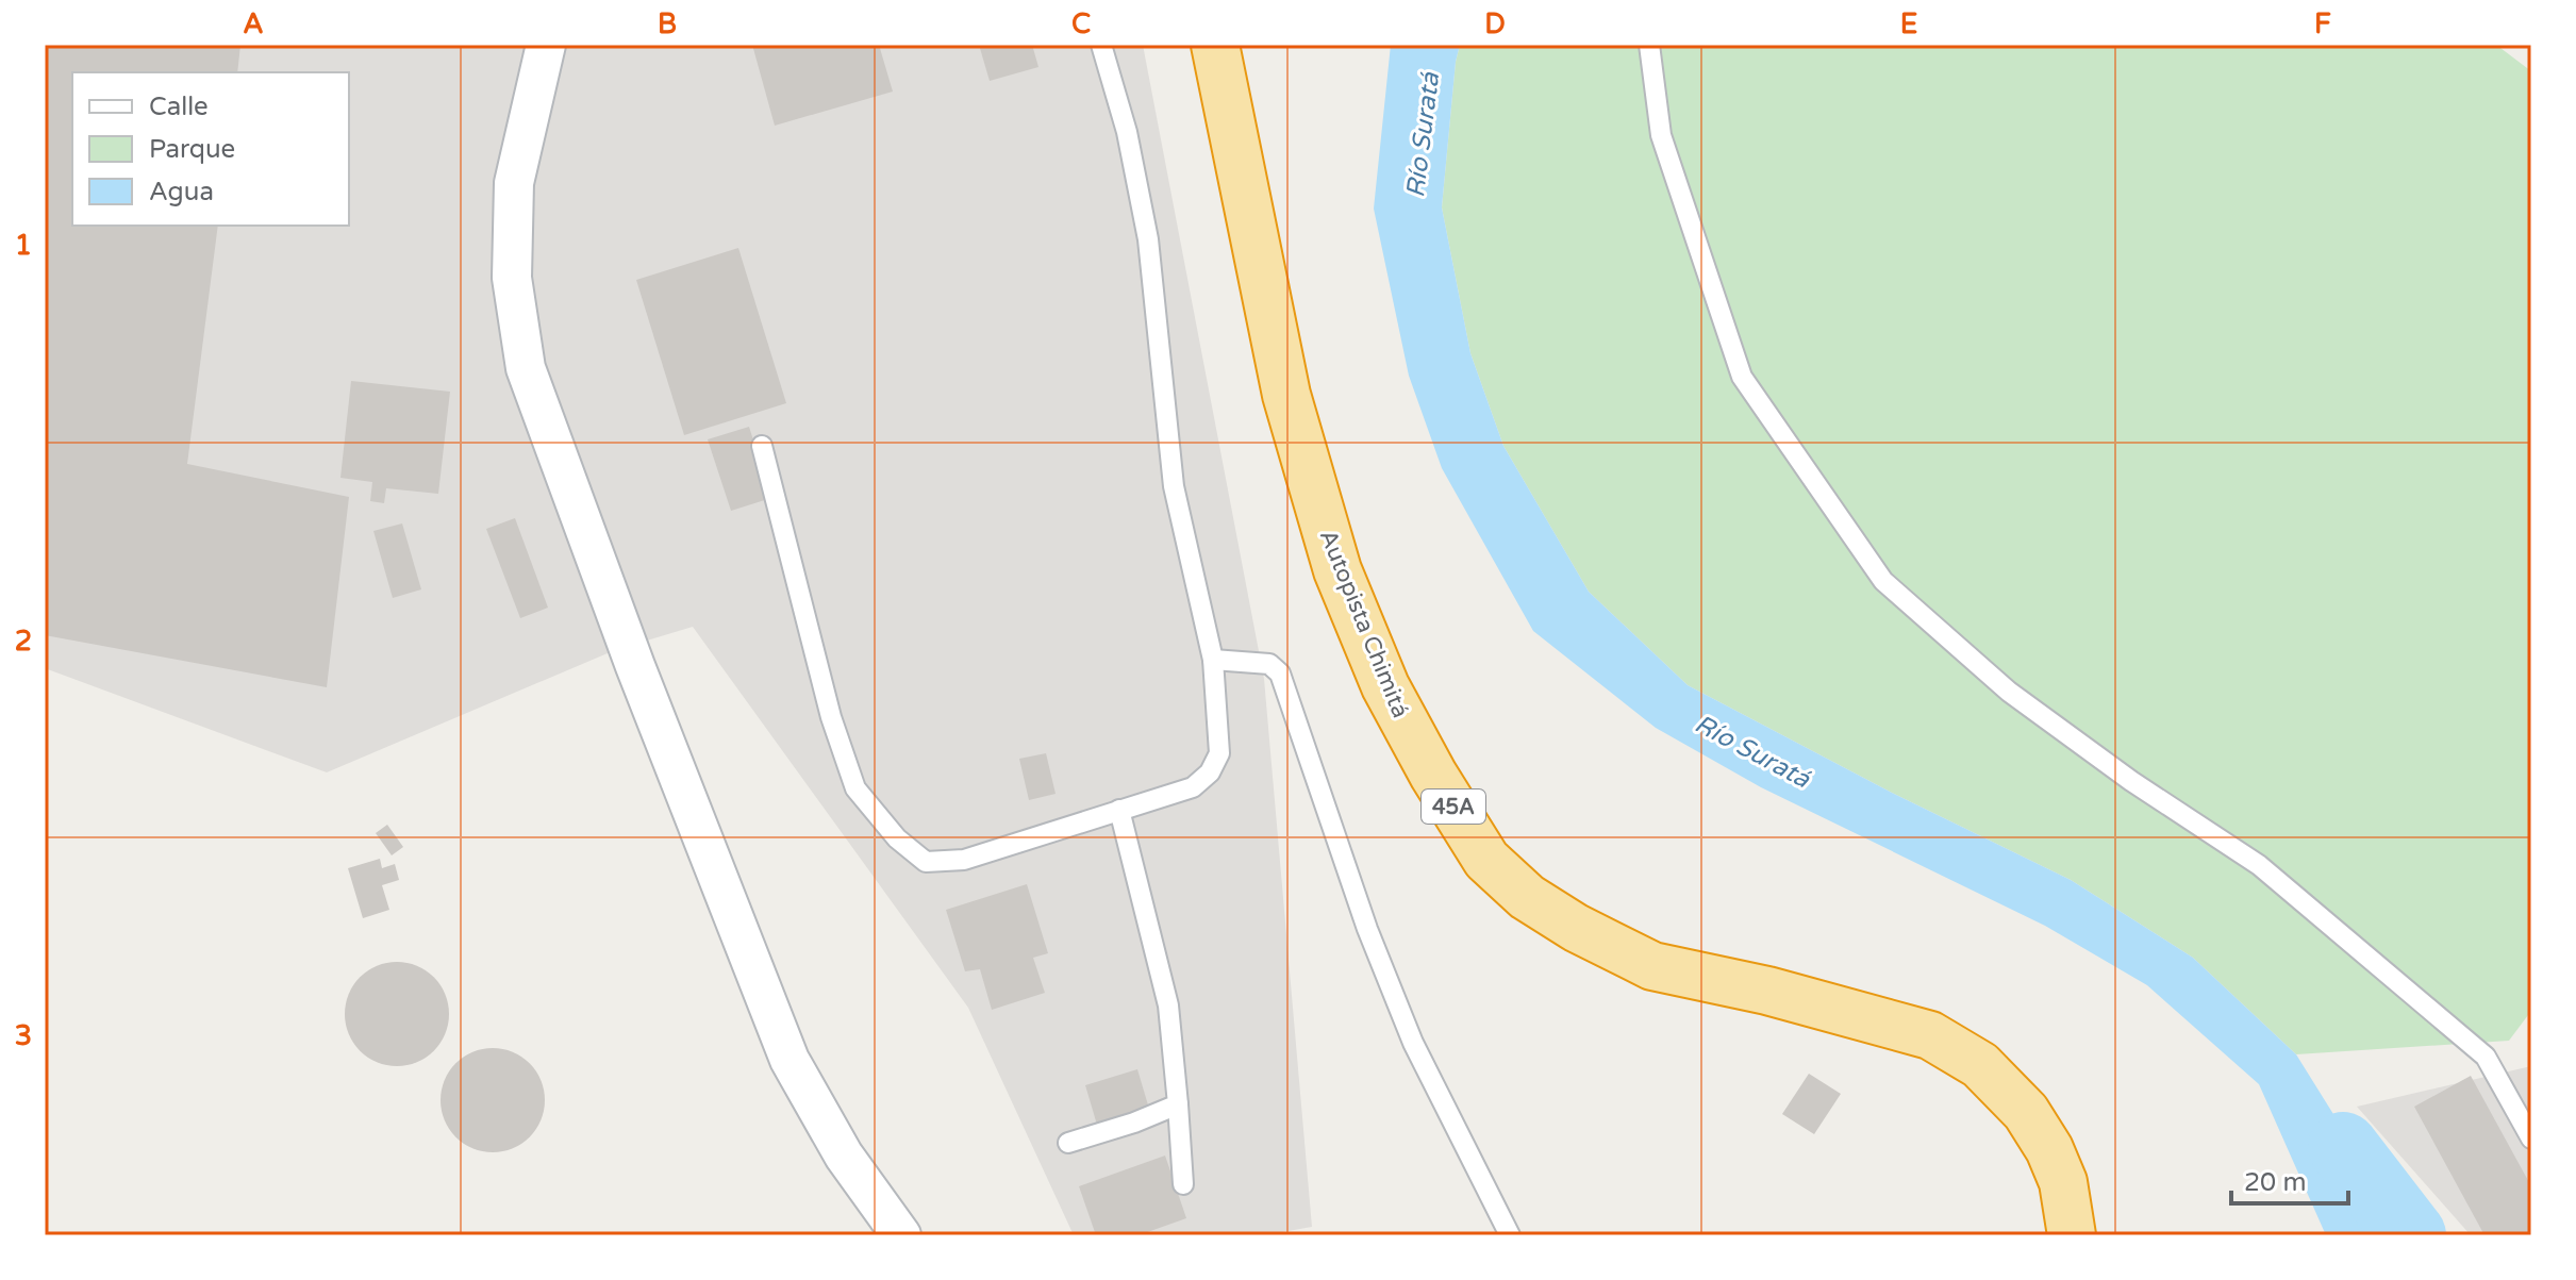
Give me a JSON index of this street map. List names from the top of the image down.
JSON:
{
  "streets": {
    "highway": ["Autopista Chimitá", "45A"]
  },
  "water": ["Río Suratá"],
  "legend": ["Calle", "Parque", "Agua"],
  "scale_bar": "20 m",
  "grid": {
    "columns": [
      "A",
      "B",
      "C",
      "D",
      "E",
      "F"
    ],
    "rows": ["1", "2", "3"]
  }
}
